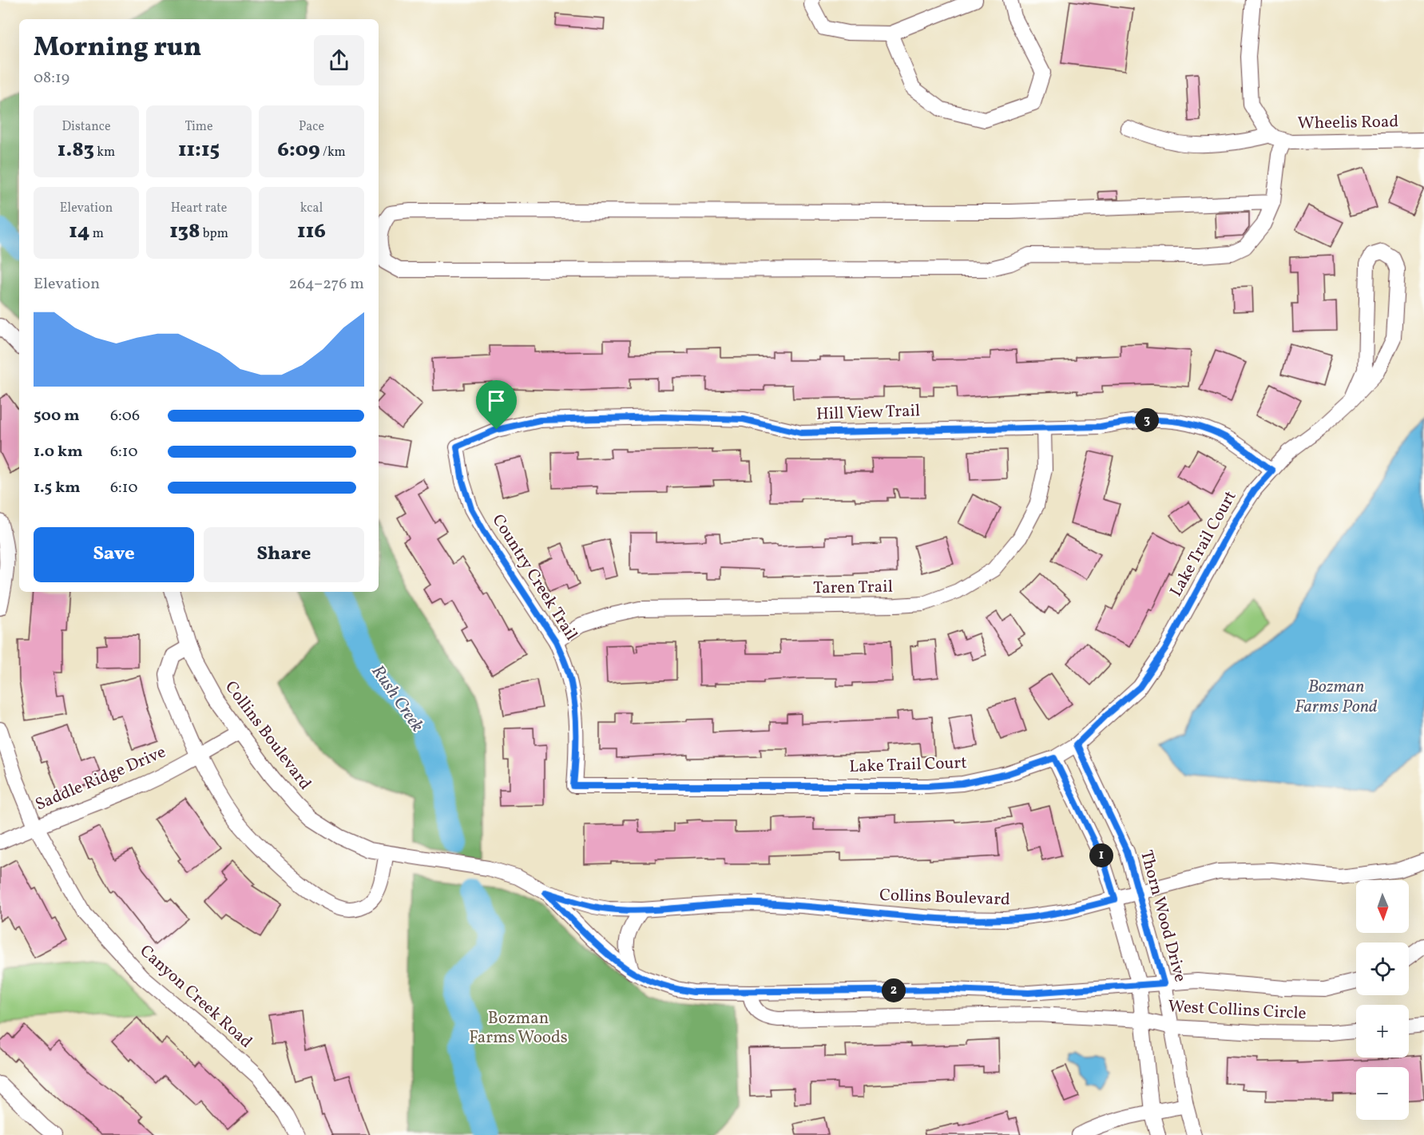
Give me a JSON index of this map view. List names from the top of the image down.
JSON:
{
  "streets": {
    "street": [
      "Wheelis Road",
      "Hill View Trail",
      "Lake Trail Court",
      "Country Creek Trail",
      "Taren Trail",
      "Collins Boulevard",
      "Saddle Ridge Drive",
      "Thorn Wood Drive",
      "Canyon Creek Road",
      "West Collins Circle"
    ]
  },
  "crossings": [
    ["Hill View Trail", "Lake Trail Court"],
    ["Hill View Trail", "Country Creek Trail"],
    ["Hill View Trail", "Taren Trail"],
    ["Lake Trail Court", "Country Creek Trail"],
    ["Lake Trail Court", "Thorn Wood Drive"],
    ["Country Creek Trail", "Taren Trail"],
    ["Collins Boulevard", "Saddle Ridge Drive"],
    ["Collins Boulevard", "Thorn Wood Drive"],
    ["Collins Boulevard", "West Collins Circle"],
    ["Saddle Ridge Drive", "Canyon Creek Road"],
    ["Thorn Wood Drive", "West Collins Circle"]
  ],
  "water": ["Bozman Farms Pond", "Rush Creek"],
  "parks": ["Bozman Farms Woods"],
  "north": "bottom",
  "page": {
    "heading": ["Morning run", "08:19"],
    "stats": [
      ["Distance", "1.83 km"],
      ["Time", "11:15"],
      ["Pace", "6:09 /km"],
      ["Elevation", "14 m"],
      ["Heart rate", "138 bpm"],
      ["kcal", "116"]
    ],
    "chart": ["Elevation", "264–276 m"],
    "list": [
      {
        "name": "500 m",
        "note": "6:06"
      },
      {
        "name": "1.0 km",
        "note": "6:10"
      },
      {
        "name": "1.5 km",
        "note": "6:10"
      }
    ],
    "pins": ["3", "1", "2"],
    "buttons": ["Save", "Share"],
    "map_buttons": ["+", "−"]
  }
}
